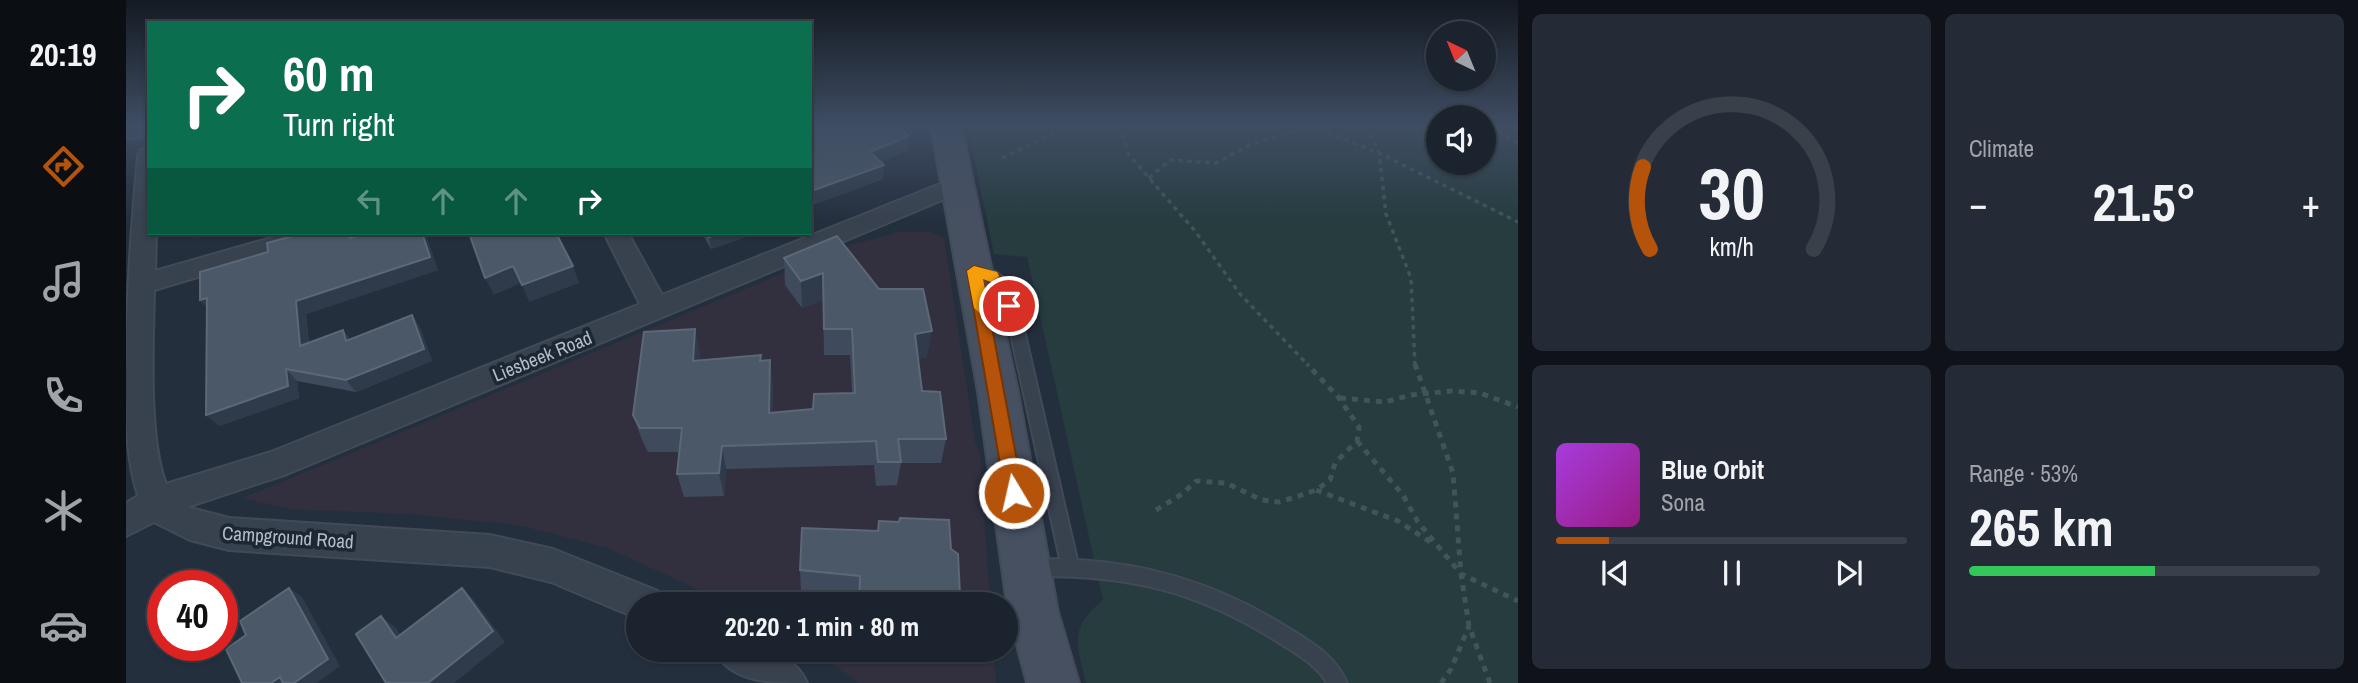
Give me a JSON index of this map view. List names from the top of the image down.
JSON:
{
  "streets": {
    "street": ["Liesbeek Road", "Campground Road"]
  },
  "crossings": [
    ["Liesbeek Road", "Campground Road"]
  ],
  "north": "top left",
  "page": {
    "tabs": "20:19",
    "tile": [
      "Climate",
      ["Range · 53%", "265 km"]
    ],
    "turn": ["60 m", "Turn right"],
    "heat": ["−", "21.5°", "+"],
    "song": ["Blue Orbit", "Sona"],
    "limit": "40",
    "trip": "20:20 · 1 min · 80 m",
    "gauge": ["30", "km/h"]
  }
}
